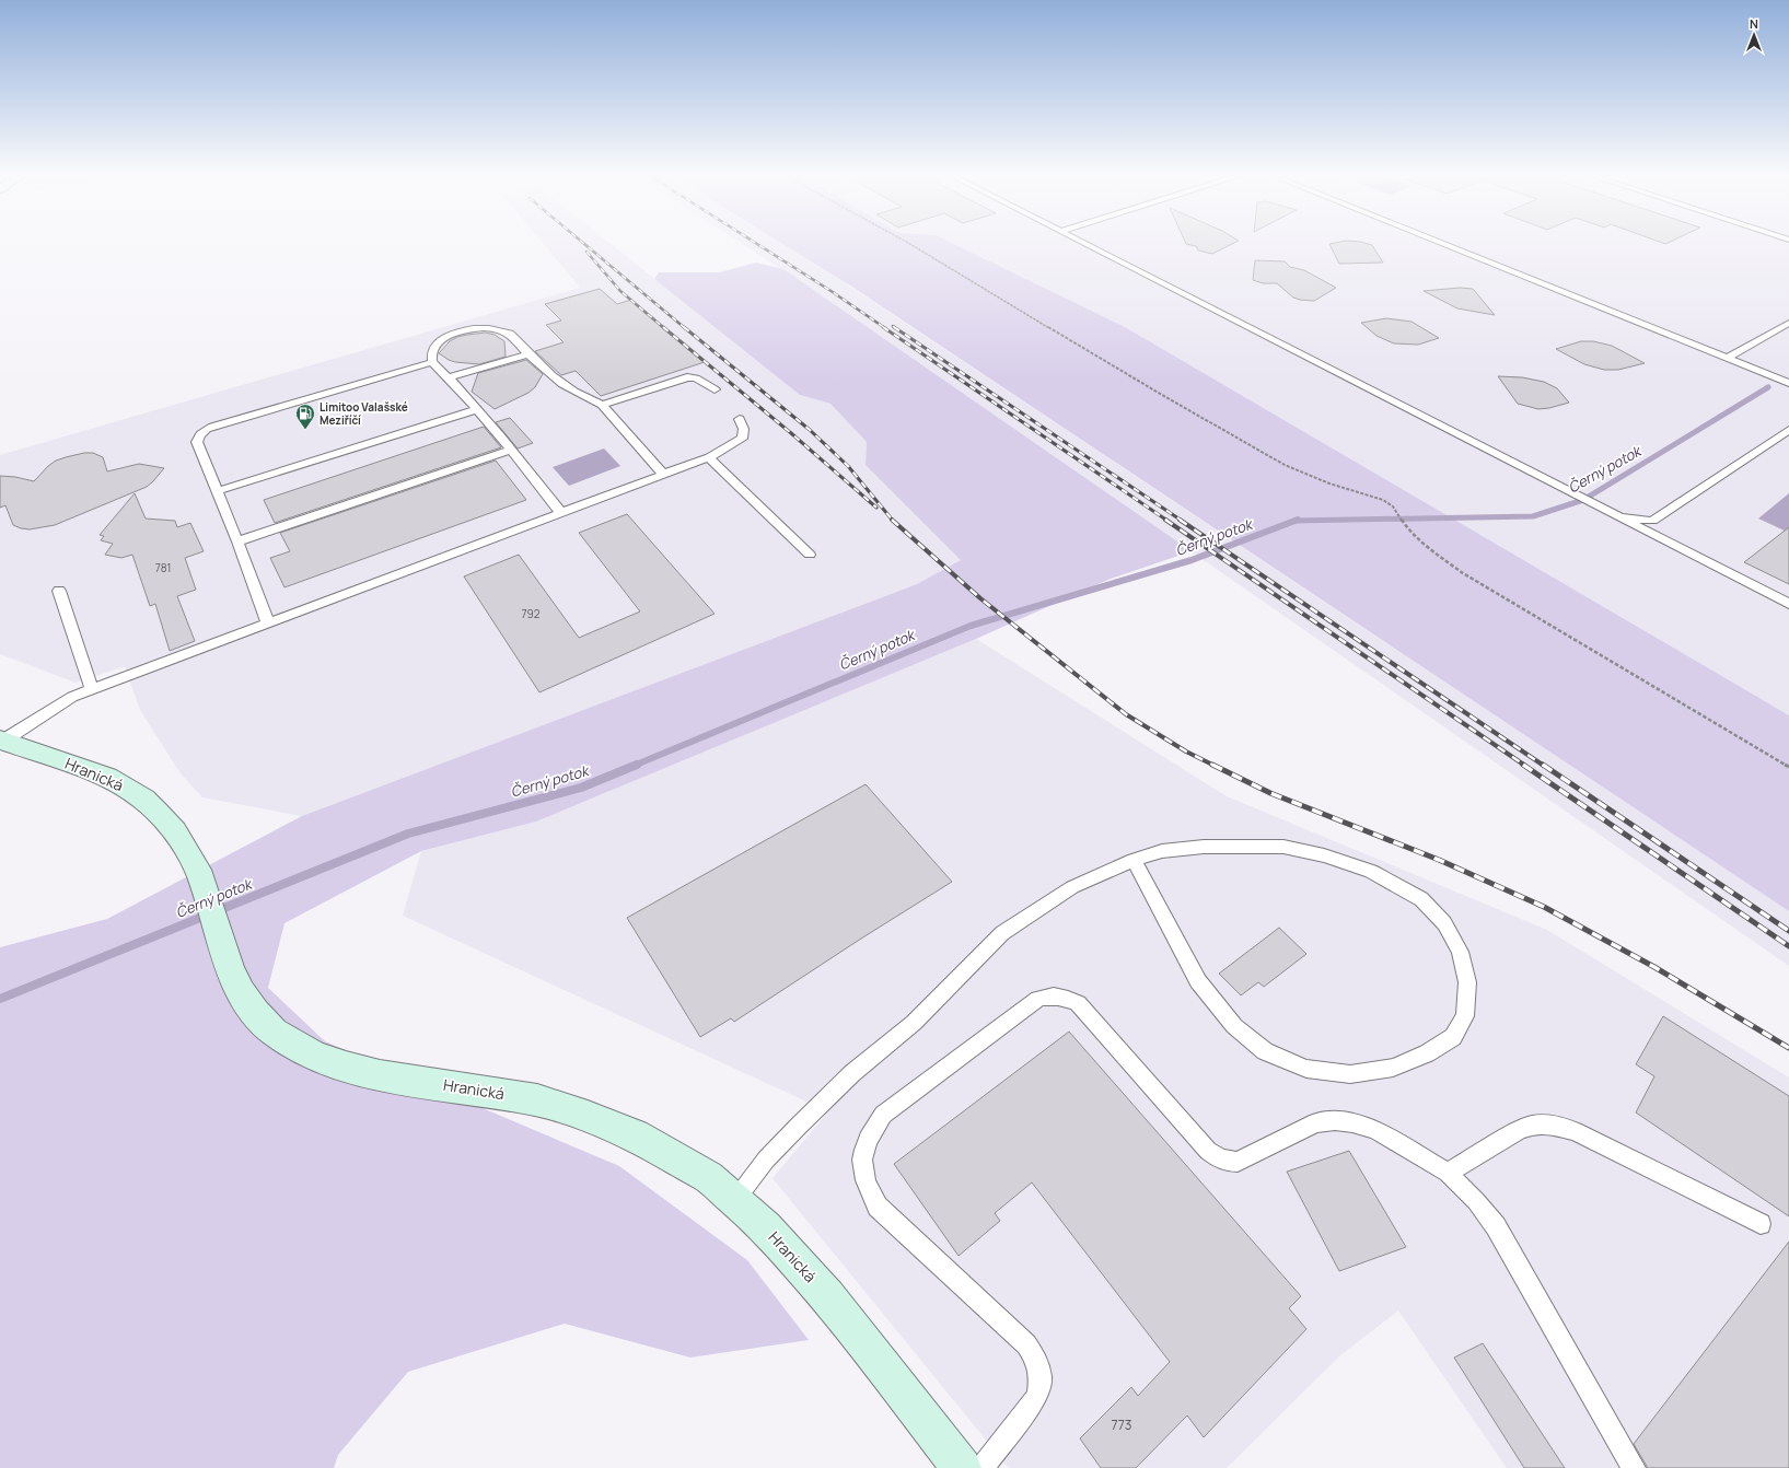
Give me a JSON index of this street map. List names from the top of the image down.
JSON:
{
  "streets": {
    "street": ["Hranická"]
  },
  "water": ["Černý potok"],
  "places": {
    "fuel station": ["Limitoo Valašské Meziříčí"]
  },
  "house_numbers": ["781", "792", "773"],
  "north": "top"
}
